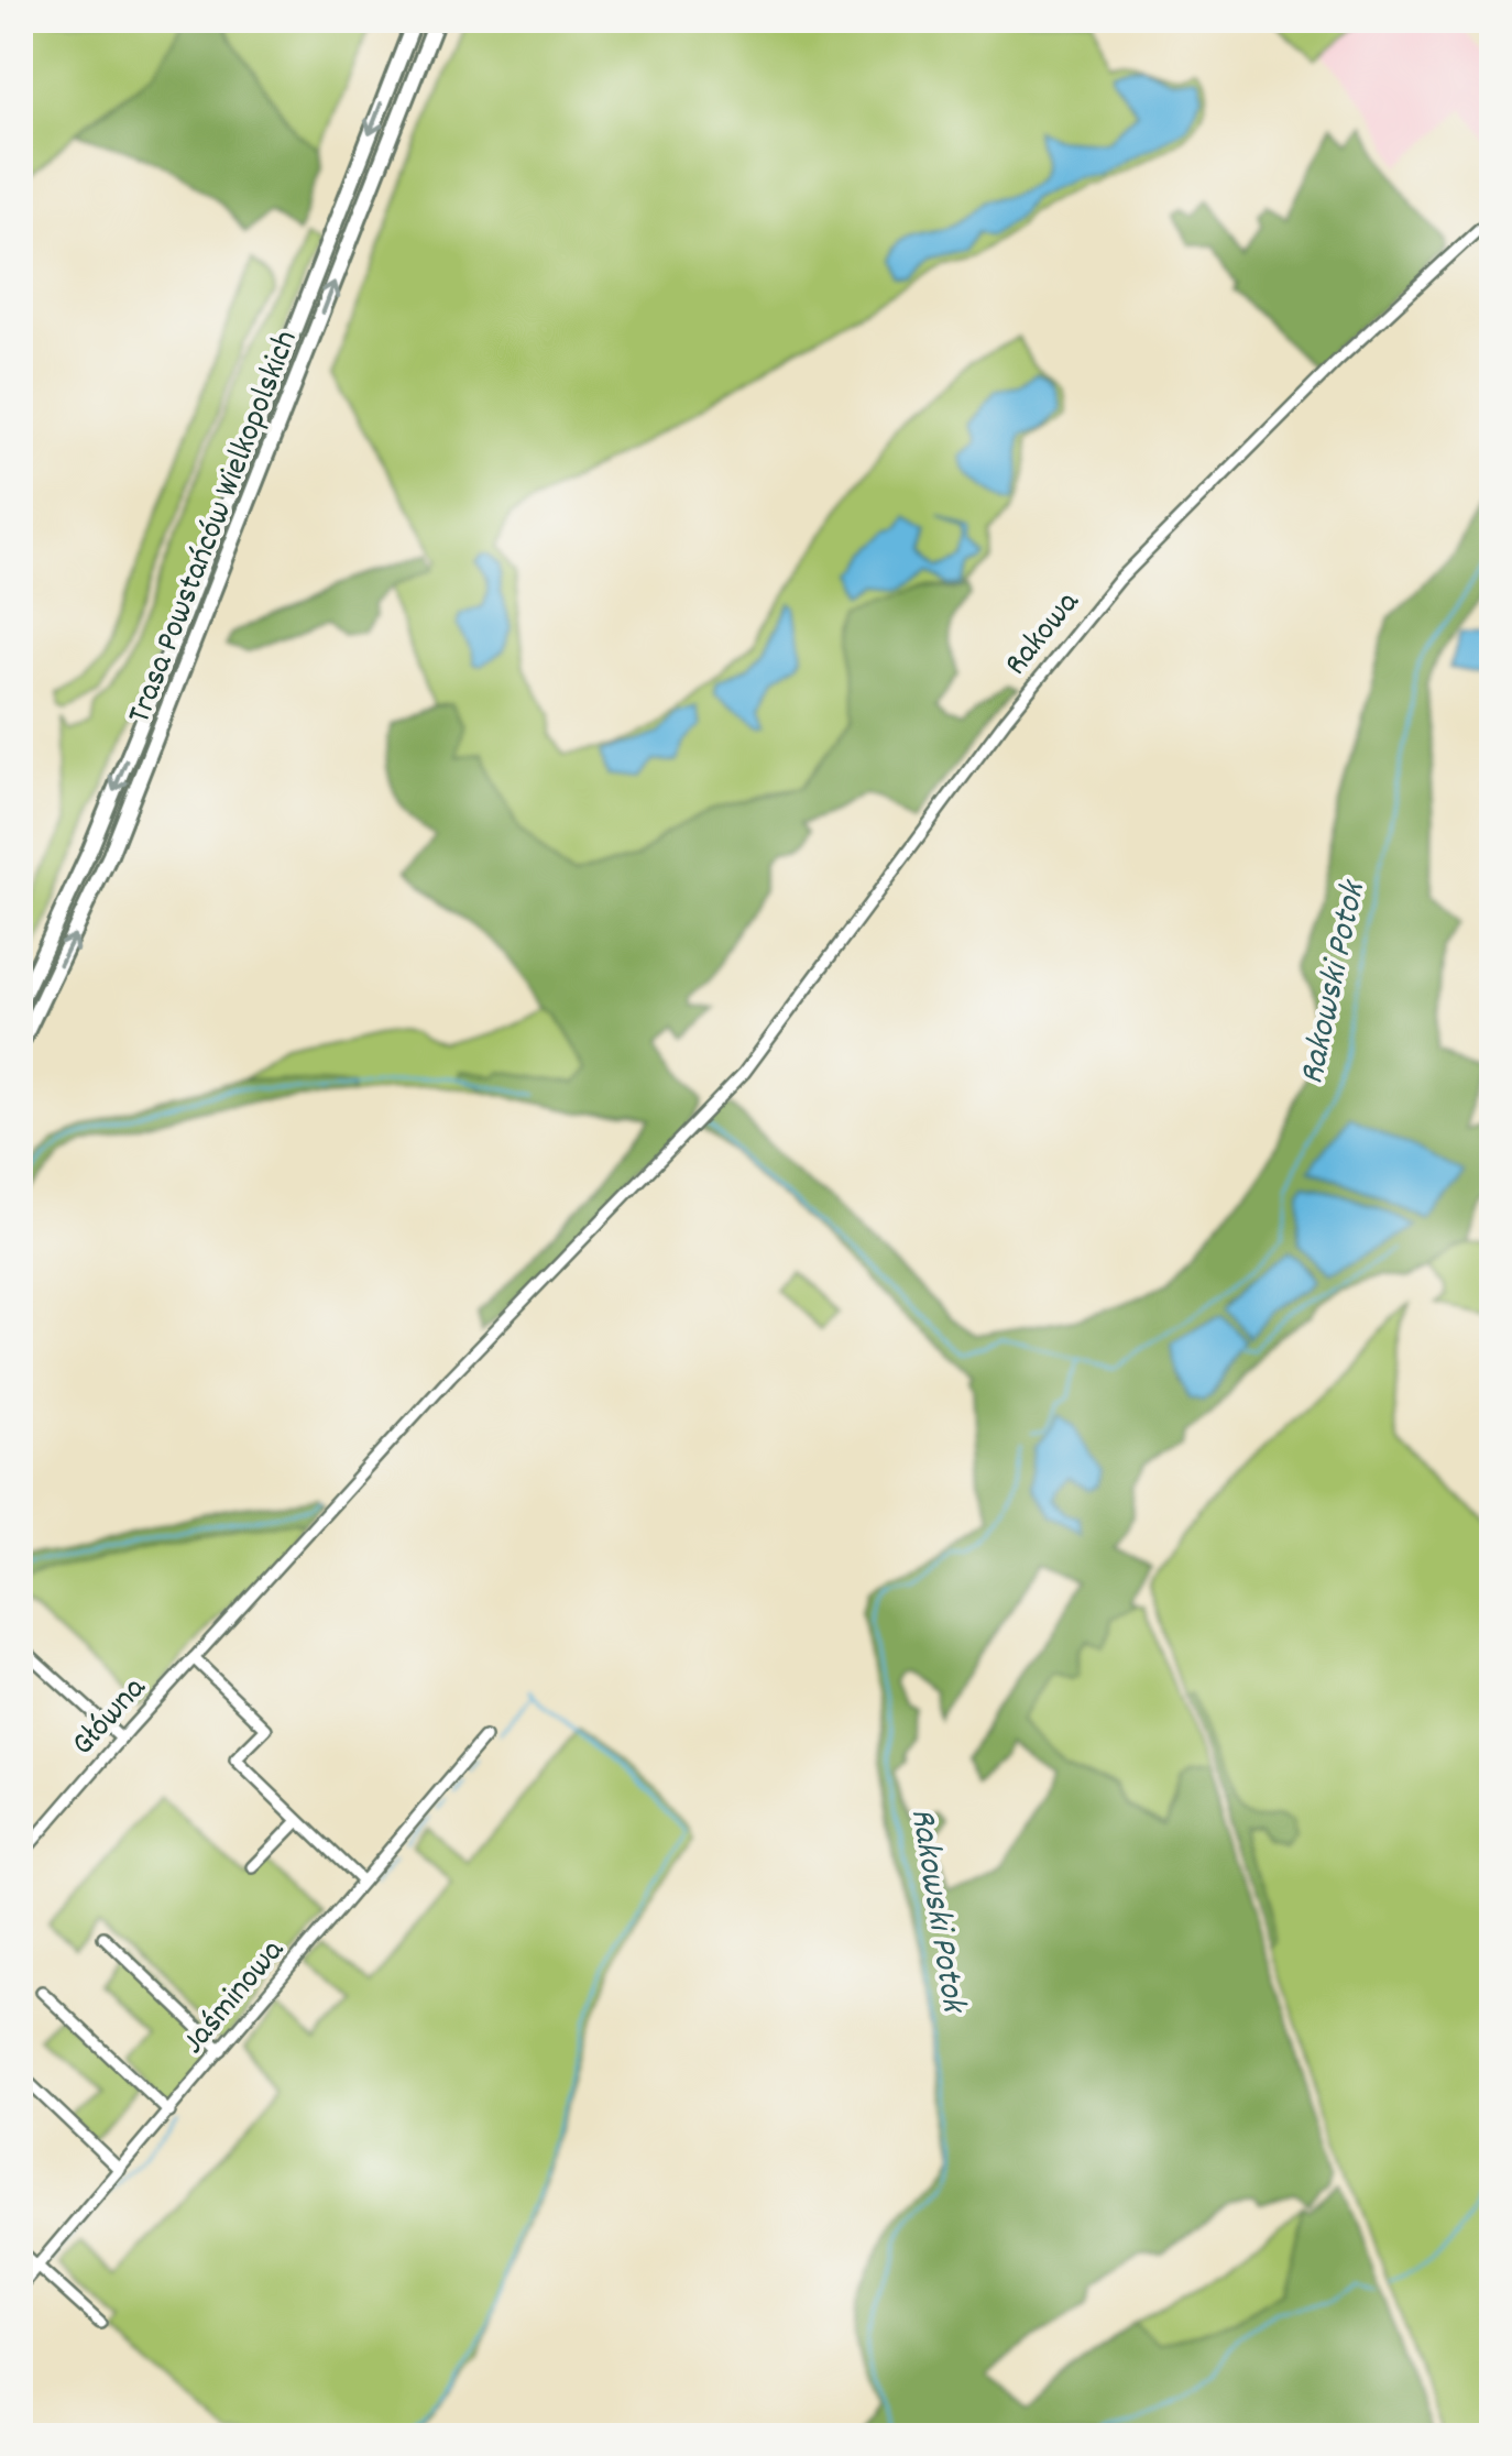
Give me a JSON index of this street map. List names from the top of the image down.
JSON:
{
  "streets": {
    "highway": ["Trasa Powstańców Wielkopolskich"],
    "street": ["Rakowa", "Główna", "Jaśminowa"]
  },
  "crossings": [
    ["Rakowa", "Główna"]
  ],
  "water": ["Rakowski Potok"]
}
